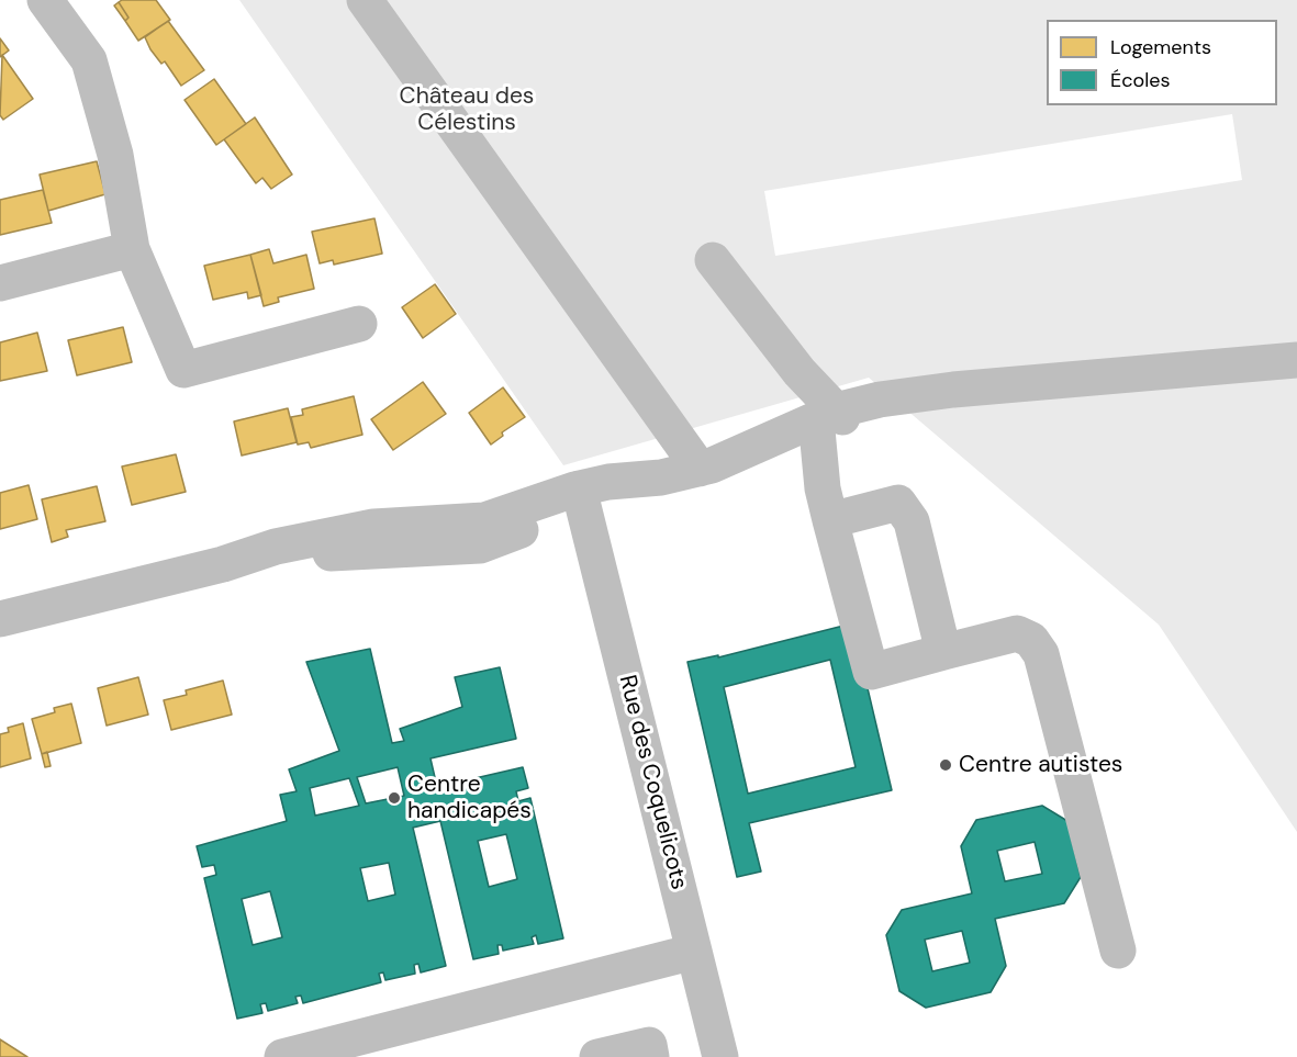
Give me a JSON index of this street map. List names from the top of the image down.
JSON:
{
  "streets": {
    "street": ["Rue des Coquelicots"]
  },
  "parks": ["Château des Célestins"],
  "places": ["Centre autistes", "Centre handicapés"],
  "legend": ["Logements", "Écoles"]
}
